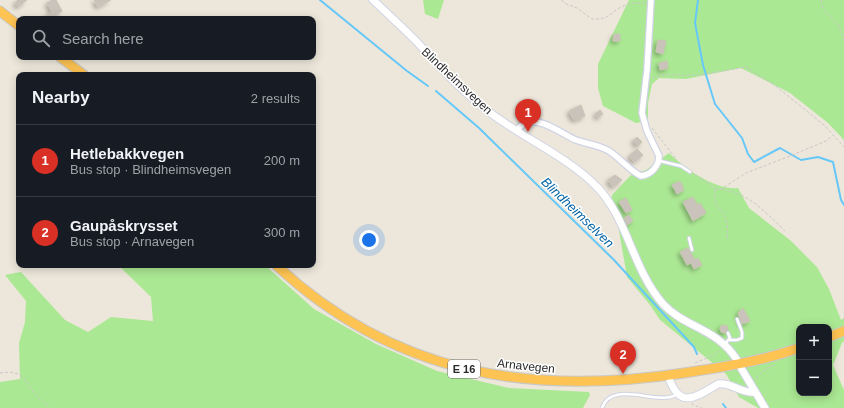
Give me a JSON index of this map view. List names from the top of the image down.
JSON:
{
  "streets": {
    "highway": ["Arnavegen", "E 16"],
    "street": ["Blindheimsvegen"]
  },
  "water": ["Blindheimselven"],
  "page": {
    "search": "Search here",
    "heading": ["Nearby", "2 results"],
    "pins": ["1", "2"],
    "list": [
      {
        "mark": "1",
        "name": "Hetlebakkvegen",
        "note": "Bus stop · Blindheimsvegen",
        "value": "200 m"
      },
      {
        "mark": "2",
        "name": "Gaupåskrysset",
        "note": "Bus stop · Arnavegen",
        "value": "300 m"
      }
    ],
    "map_buttons": ["+", "−"]
  }
}
